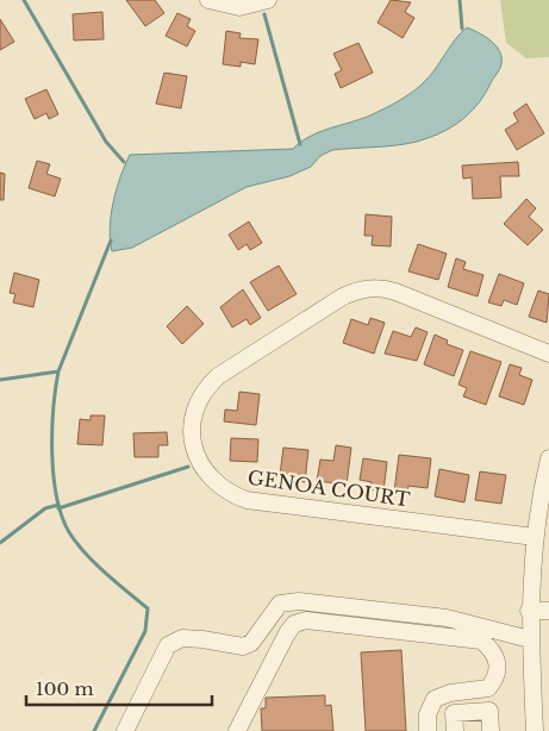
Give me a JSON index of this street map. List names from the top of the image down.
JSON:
{
  "streets": {
    "street": ["GENOA COURT"]
  },
  "scale_bar": "100 m"
}
